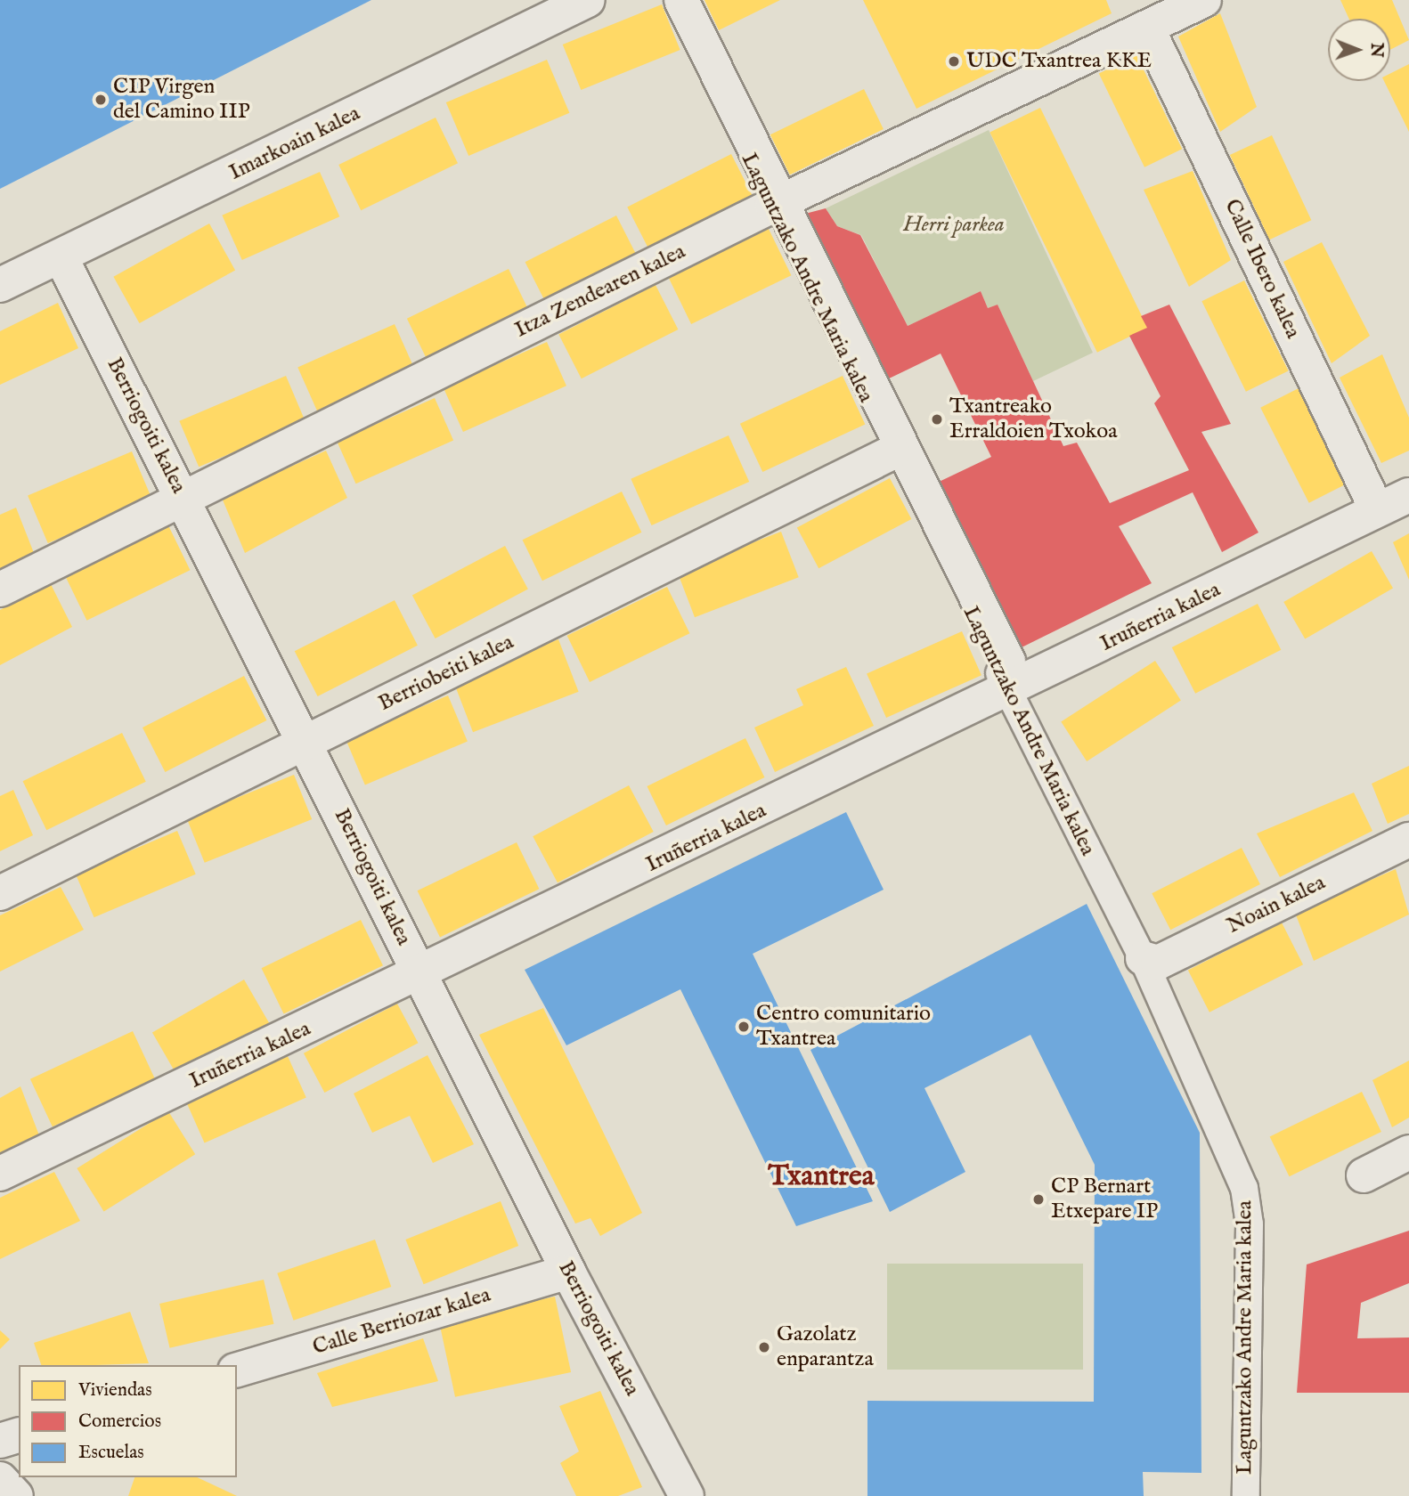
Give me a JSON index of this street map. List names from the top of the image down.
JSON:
{
  "streets": {
    "street": [
      "Imarkoain kalea",
      "Calle Ibero kalea",
      "Laguntzako Andre Maria kalea",
      "Itza Zendearen kalea",
      "Berriogoiti kalea",
      "Iruñerria kalea",
      "Berriobeiti kalea",
      "Noain kalea",
      "Calle Berriozar kalea"
    ]
  },
  "crossings": [
    ["Imarkoain kalea", "Berriogoiti kalea"],
    ["Calle Ibero kalea", "Itza Zendearen kalea"],
    ["Calle Ibero kalea", "Iruñerria kalea"],
    ["Laguntzako Andre Maria kalea", "Itza Zendearen kalea"],
    ["Laguntzako Andre Maria kalea", "Iruñerria kalea"],
    ["Laguntzako Andre Maria kalea", "Berriobeiti kalea"],
    ["Laguntzako Andre Maria kalea", "Noain kalea"],
    ["Itza Zendearen kalea", "Berriogoiti kalea"],
    ["Berriogoiti kalea", "Iruñerria kalea"],
    ["Berriogoiti kalea", "Berriobeiti kalea"],
    ["Berriogoiti kalea", "Calle Berriozar kalea"]
  ],
  "districts": ["Txantrea"],
  "parks": ["Herri parkea"],
  "places": [
    "UDC Txantrea KKE",
    "CIP Virgen del Camino IIP",
    "Txantreako Erraldoien Txokoa",
    "Centro comunitario Txantrea",
    "CP Bernart Etxepare IP",
    "Gazolatz enparantza"
  ],
  "legend": ["Viviendas", "Comercios", "Escuelas"],
  "north": "right"
}
